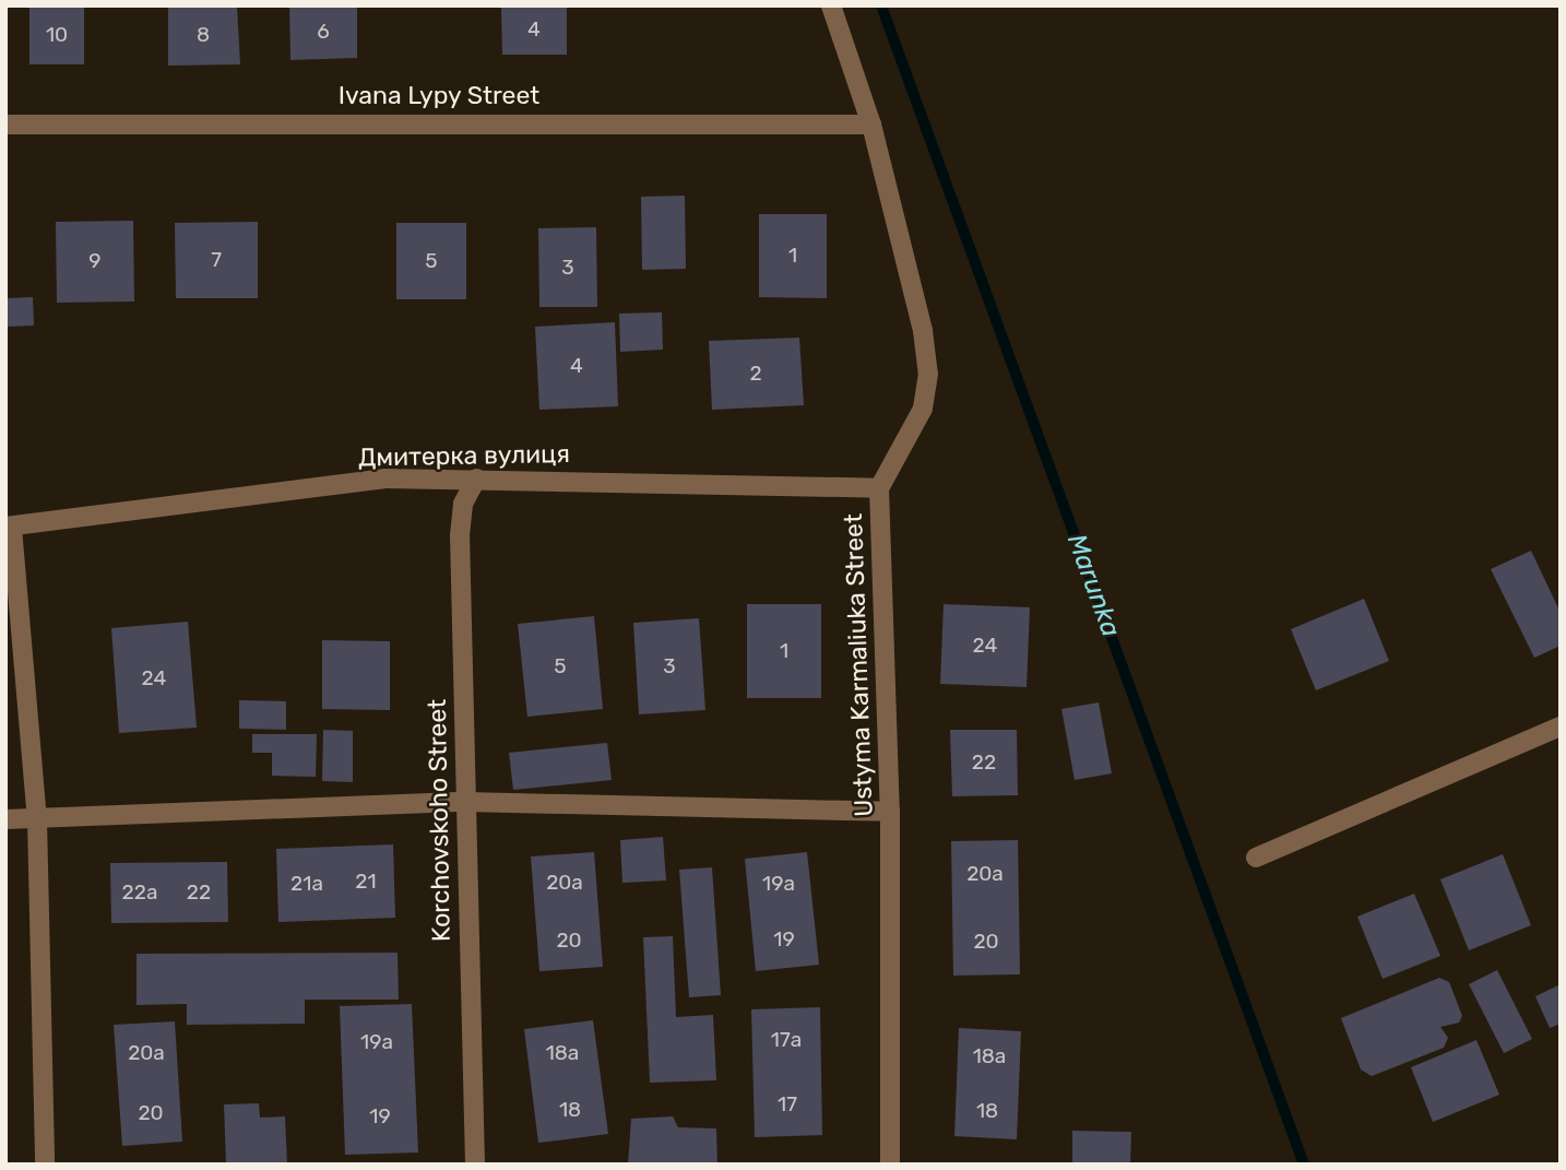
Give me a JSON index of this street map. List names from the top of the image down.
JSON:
{
  "streets": {
    "street": [
      "Ivana Lypy Street",
      "Дмитерка вулиця",
      "Ustyma Karmaliuka Street",
      "Korchovskoho Street"
    ]
  },
  "crossings": [
    ["Ivana Lypy Street", "Ustyma Karmaliuka Street"],
    ["Дмитерка вулиця", "Ustyma Karmaliuka Street"],
    ["Дмитерка вулиця", "Korchovskoho Street"]
  ],
  "water": ["Marunka"],
  "house_numbers": [
    "4",
    "6",
    "10",
    "8",
    "1",
    "7",
    "9",
    "5",
    "3",
    "4",
    "2",
    "24",
    "1",
    "5",
    "3",
    "24",
    "22",
    "20а",
    "21",
    "20а",
    "21а",
    "19а",
    "22а",
    "22",
    "19",
    "20",
    "20",
    "17а",
    "19а",
    "20а",
    "18а",
    "18а",
    "17",
    "18",
    "18",
    "20",
    "19"
  ]
}
